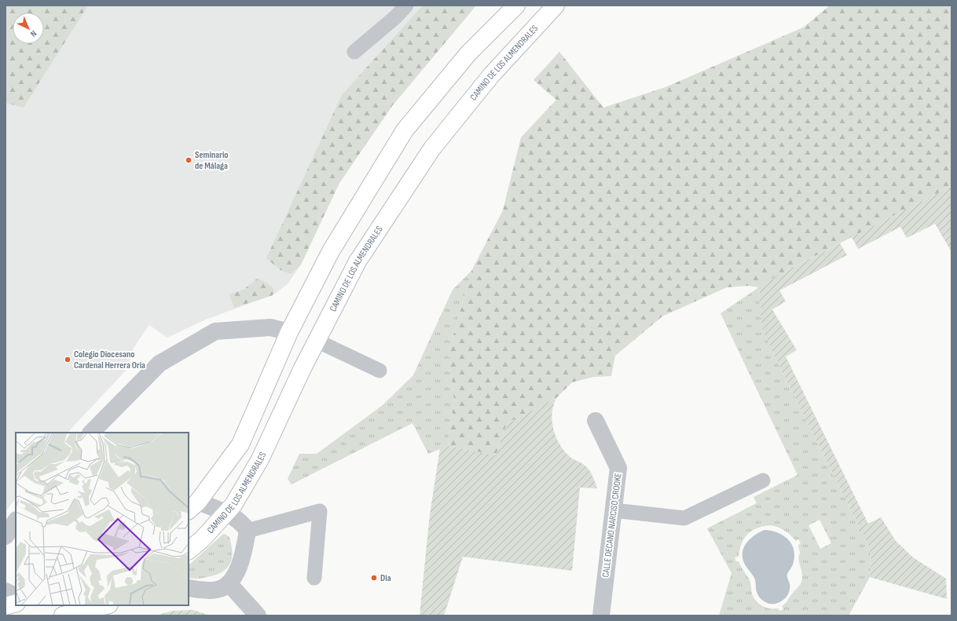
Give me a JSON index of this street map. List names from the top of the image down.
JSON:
{
  "streets": {
    "main road": ["CAMINO DE LOS ALMENDRALES"],
    "street": ["CALLE DECANO NARCISO CROOKE"]
  },
  "places": ["Seminario de Málaga", "Colegio Diocesano Cardenal Herrera Oria", "Dia"],
  "north": "bottom right"
}
